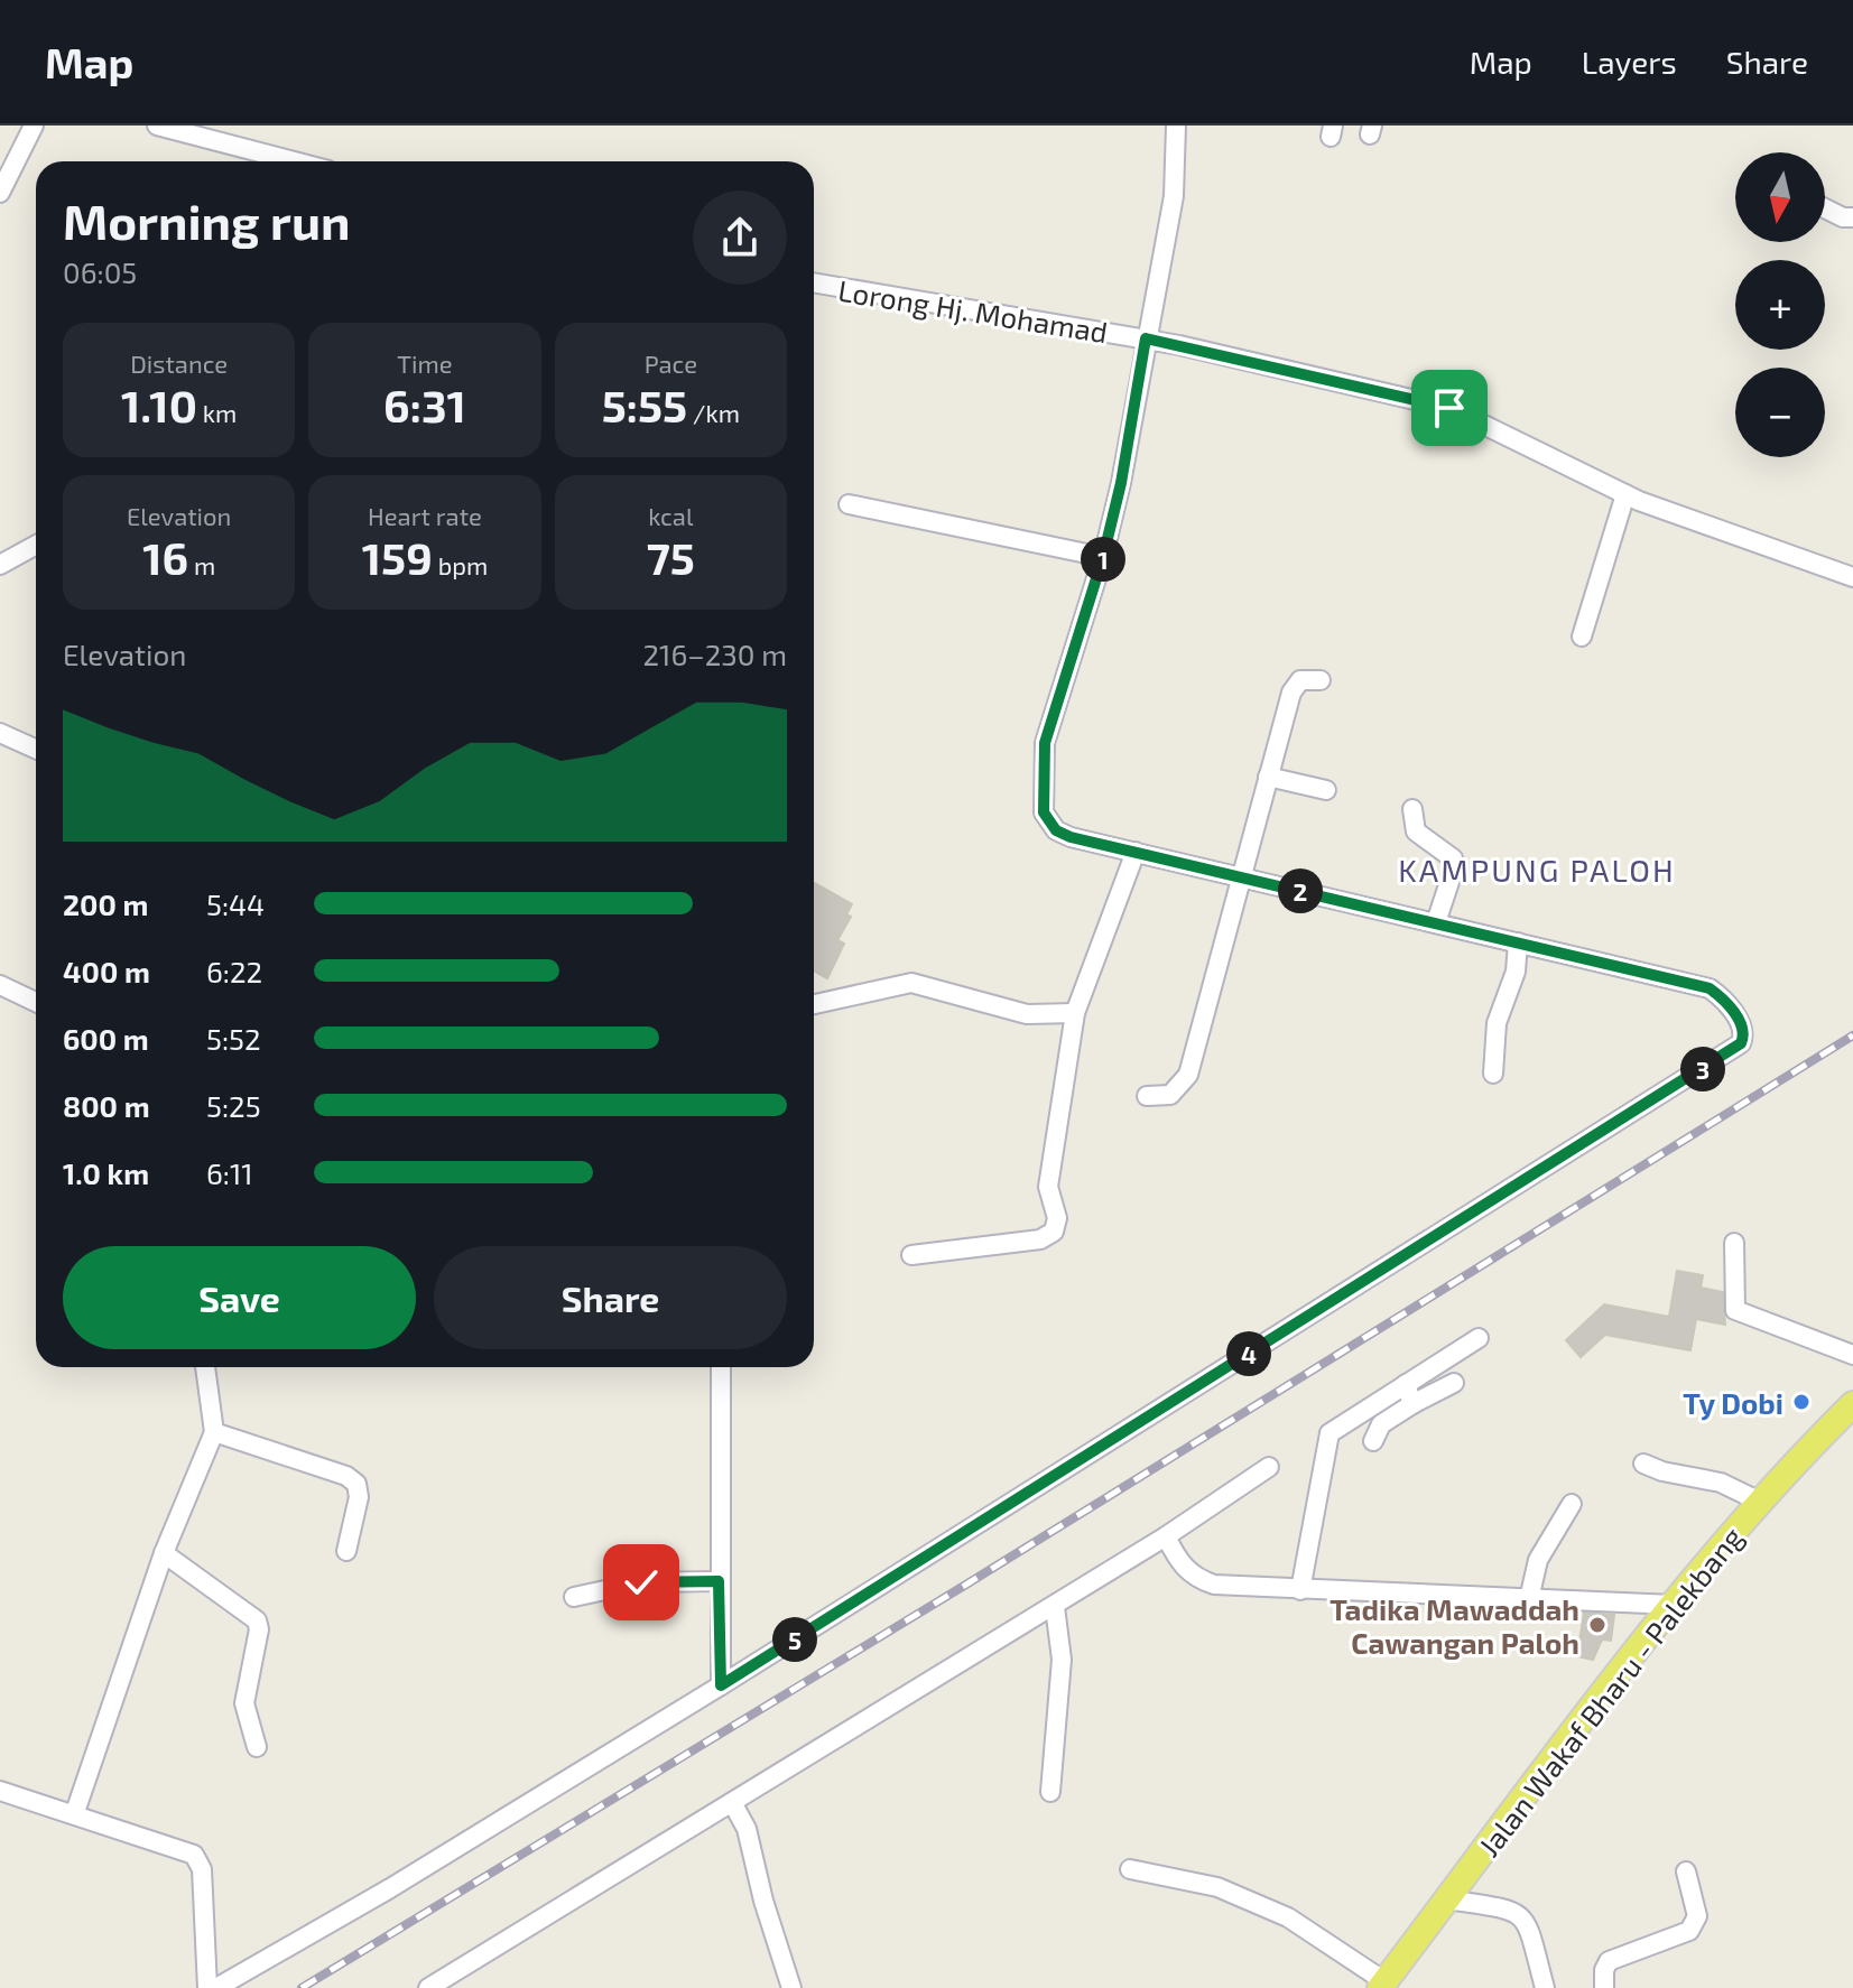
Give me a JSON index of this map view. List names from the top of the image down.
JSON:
{
  "streets": {
    "main road": ["Jalan Wakaf Bharu - Palekbang"],
    "street": ["Lorong Hj. Mohamad"]
  },
  "districts": ["KAMPUNG PALOH"],
  "places": ["Ty Dobi", "Tadika Mawaddah Cawangan Paloh"],
  "north": "bottom",
  "page": {
    "header": "Map",
    "nav": ["Map", "Layers", "Share"],
    "map_buttons": ["+", "−"],
    "heading": ["Morning run", "06:05"],
    "stats": [
      ["Distance", "1.10 km"],
      ["Time", "6:31"],
      ["Pace", "5:55 /km"],
      ["Elevation", "16 m"],
      ["Heart rate", "159 bpm"],
      ["kcal", "75"]
    ],
    "pins": [
      "1",
      "2",
      "3",
      "4",
      "5"
    ],
    "chart": ["Elevation", "216–230 m"],
    "list": [
      {
        "name": "200 m",
        "note": "5:44"
      },
      {
        "name": "400 m",
        "note": "6:22"
      },
      {
        "name": "600 m",
        "note": "5:52"
      },
      {
        "name": "800 m",
        "note": "5:25"
      },
      {
        "name": "1.0 km",
        "note": "6:11"
      }
    ],
    "buttons": ["Save", "Share"]
  }
}
